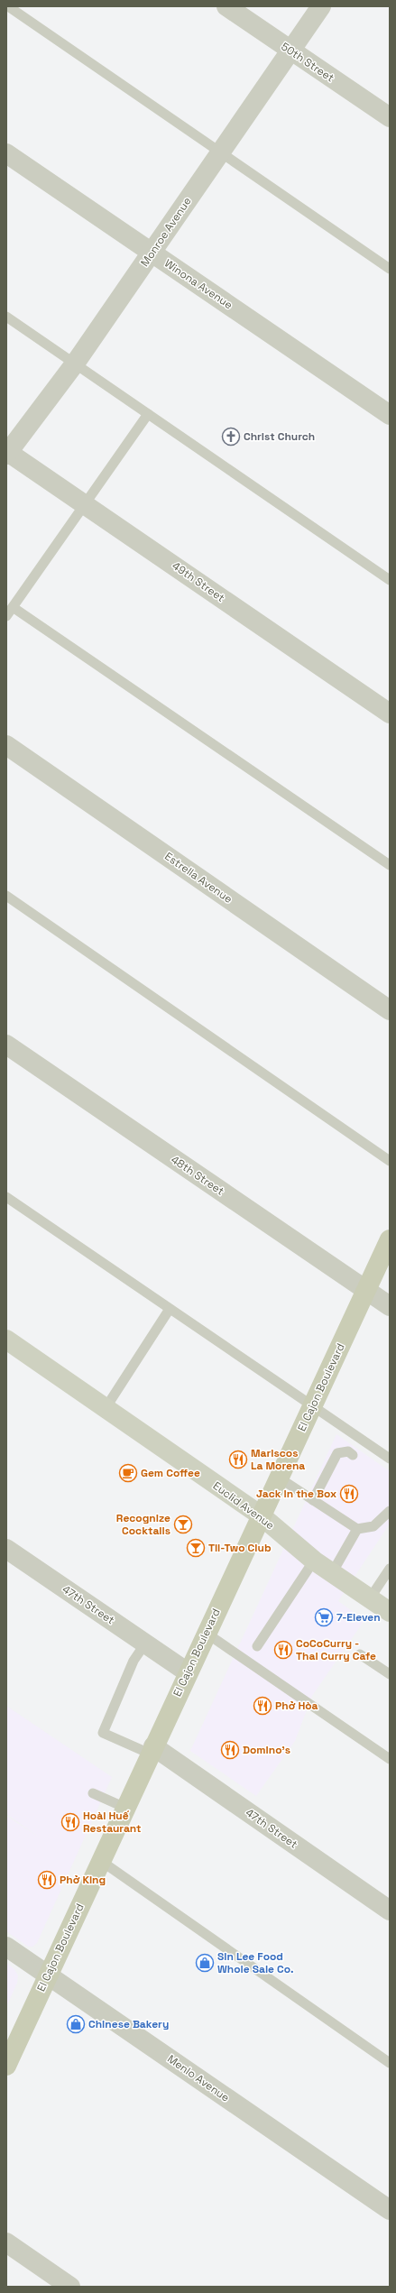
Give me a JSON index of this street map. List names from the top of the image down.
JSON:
{
  "streets": {
    "main road": ["El Cajon Boulevard", "Euclid Avenue"],
    "street": [
      "50th Street",
      "Monroe Avenue",
      "Winona Avenue",
      "49th Street",
      "Estrella Avenue",
      "48th Street",
      "47th Street",
      "Menlo Avenue"
    ]
  },
  "crossings": [
    ["50th Street", "Monroe Avenue"],
    ["Monroe Avenue", "Winona Avenue"],
    ["Monroe Avenue", "49th Street"],
    ["48th Street", "El Cajon Boulevard"],
    ["El Cajon Boulevard", "Euclid Avenue"],
    ["El Cajon Boulevard", "47th Street"],
    ["El Cajon Boulevard", "Menlo Avenue"]
  ],
  "places": {
    "church": ["Christ Church"],
    "restaurant": [
      "Mariscos La Morena",
      "Jack in the Box",
      "CoCoCurry - Thai Curry Cafe",
      "Phở Hòa",
      "Domino's",
      "Hoài Huế Restaurant",
      "Phở King"
    ],
    "cafe": ["Gem Coffee"],
    "bar": ["Recognize Cocktails", "Til-Two Club"],
    "supermarket": ["7-Eleven"],
    "shop": ["Sin Lee Food Whole Sale Co.", "Chinese Bakery"]
  }
}
